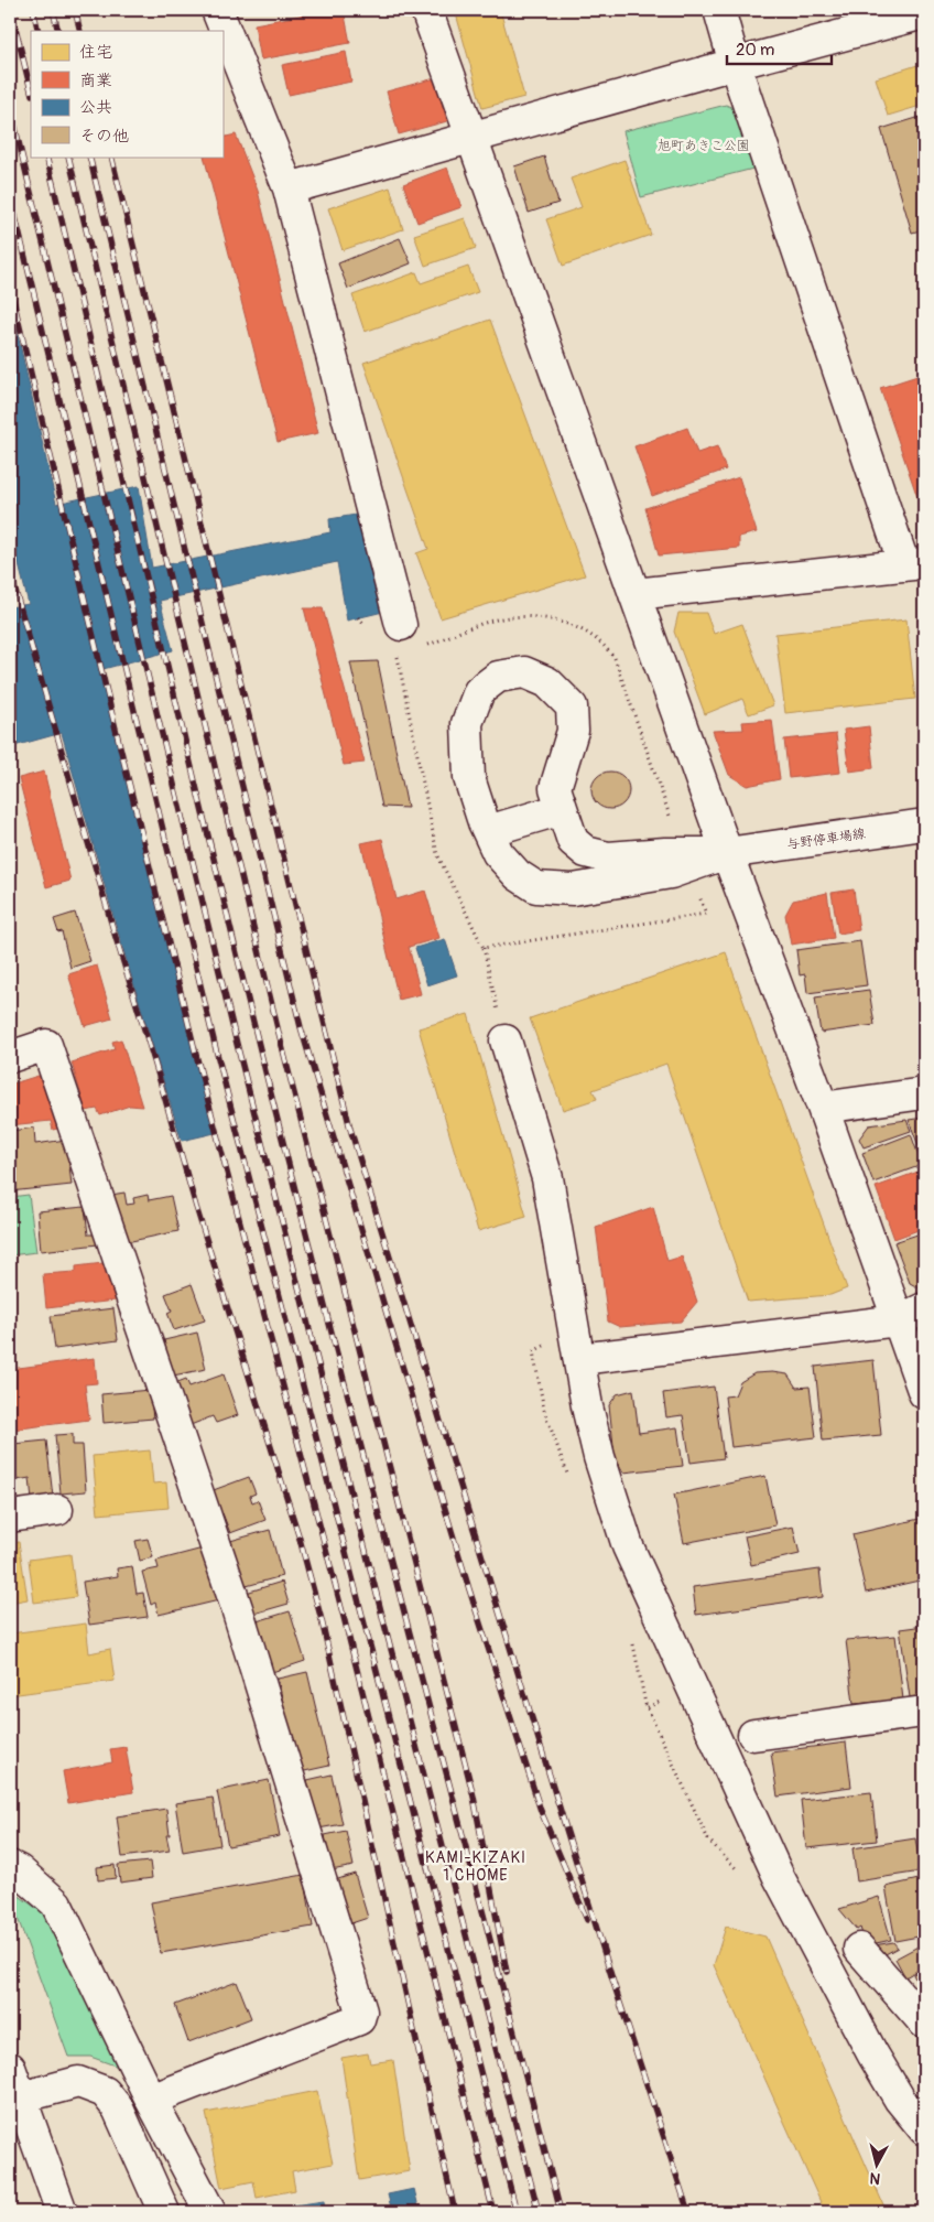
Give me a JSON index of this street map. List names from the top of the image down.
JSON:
{
  "streets": {
    "street": ["与野停車場線"]
  },
  "districts": ["KAMI-KIZAKI 1 CHOME"],
  "parks": ["旭町あきこ公園"],
  "legend": [
    "住宅",
    "商業",
    "公共",
    "その他"
  ],
  "scale_bar": "20 m",
  "north": "bottom"
}
